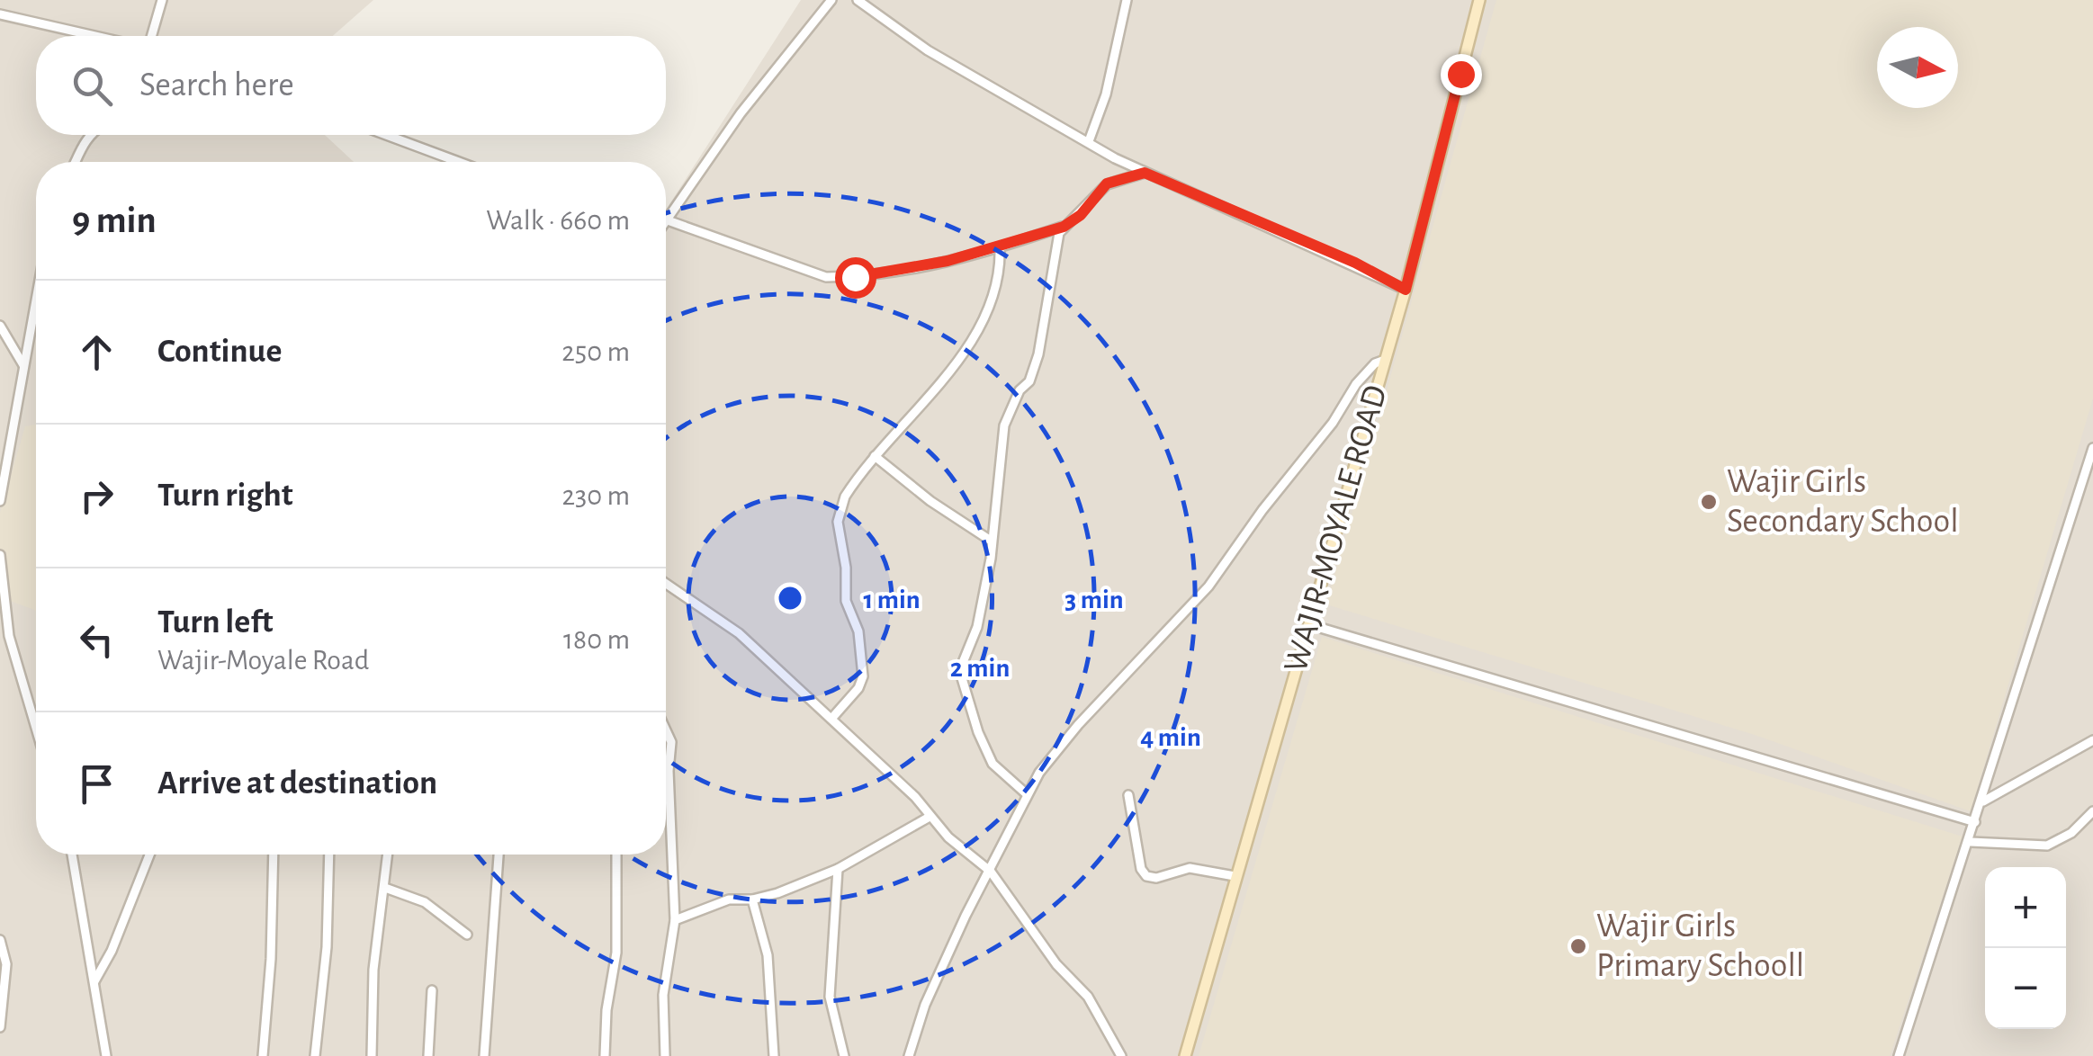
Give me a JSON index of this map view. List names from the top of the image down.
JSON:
{
  "streets": {
    "main road": ["WAJIR-MOYALE ROAD"]
  },
  "places": ["Wajir Girls Secondary School", "Wajir Girls Primary Schooll"],
  "north": "right",
  "page": {
    "search": "Search here",
    "heading": ["9 min", "Walk · 660 m"],
    "list": [
      ["Continue", "250 m"],
      ["Turn right", "230 m"],
      ["Turn left", "Wajir-Moyale Road", "180 m"],
      "Arrive at destination"
    ],
    "map_buttons": ["+", "−"]
  },
  "rings": [
    "1 min",
    "3 min",
    "2 min",
    "4 min"
  ]
}
